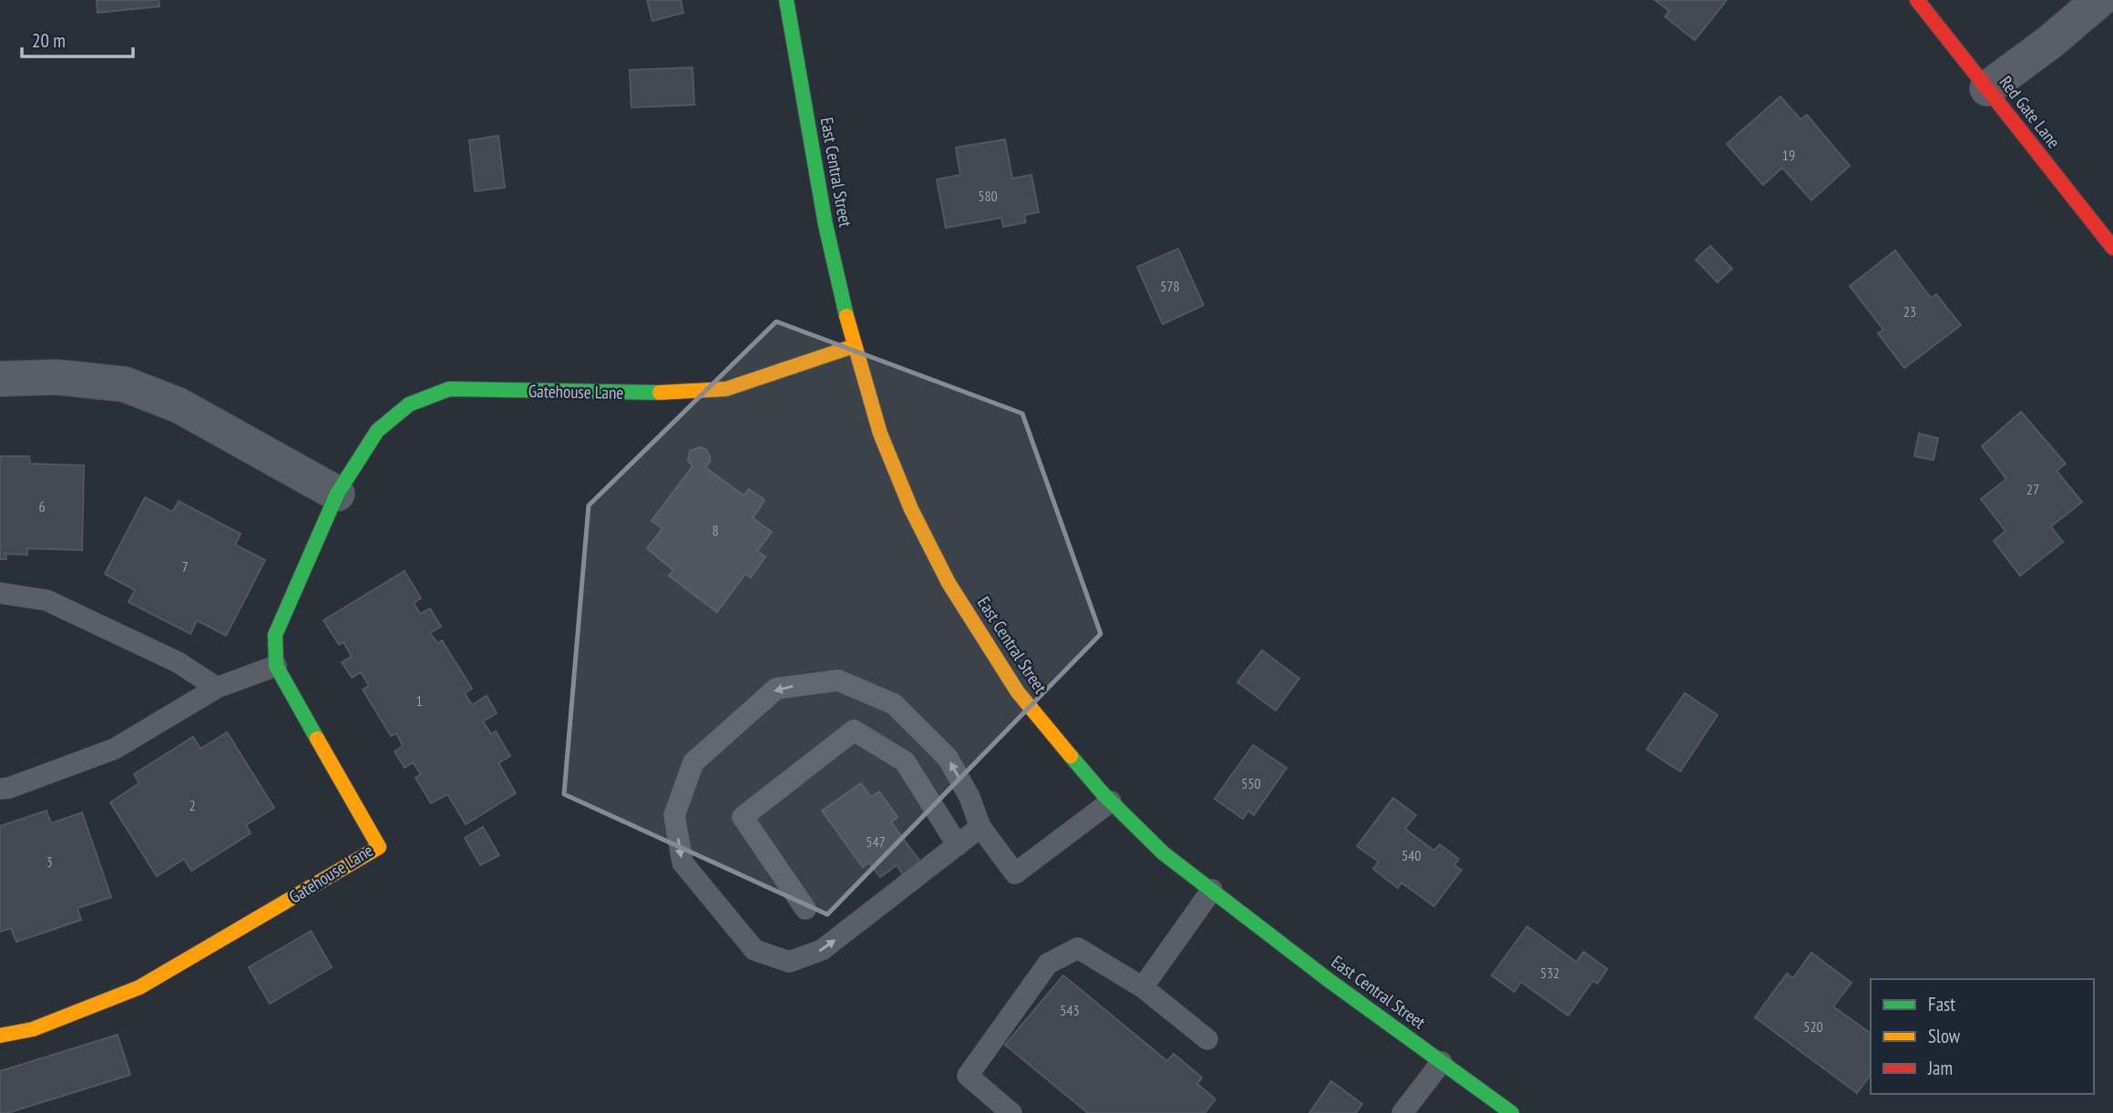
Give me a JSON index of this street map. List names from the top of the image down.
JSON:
{
  "streets": {
    "street": ["Red Gate Lane", "East Central Street", "Gatehouse Lane"]
  },
  "crossings": [
    ["East Central Street", "Gatehouse Lane"]
  ],
  "house_numbers": [
    "19",
    "580",
    "578",
    "23",
    "27",
    "6",
    "8",
    "7",
    "1",
    "550",
    "2",
    "547",
    "540",
    "3",
    "532",
    "543",
    "520"
  ],
  "legend": ["Fast", "Slow", "Jam"],
  "scale_bar": "20 m"
}
